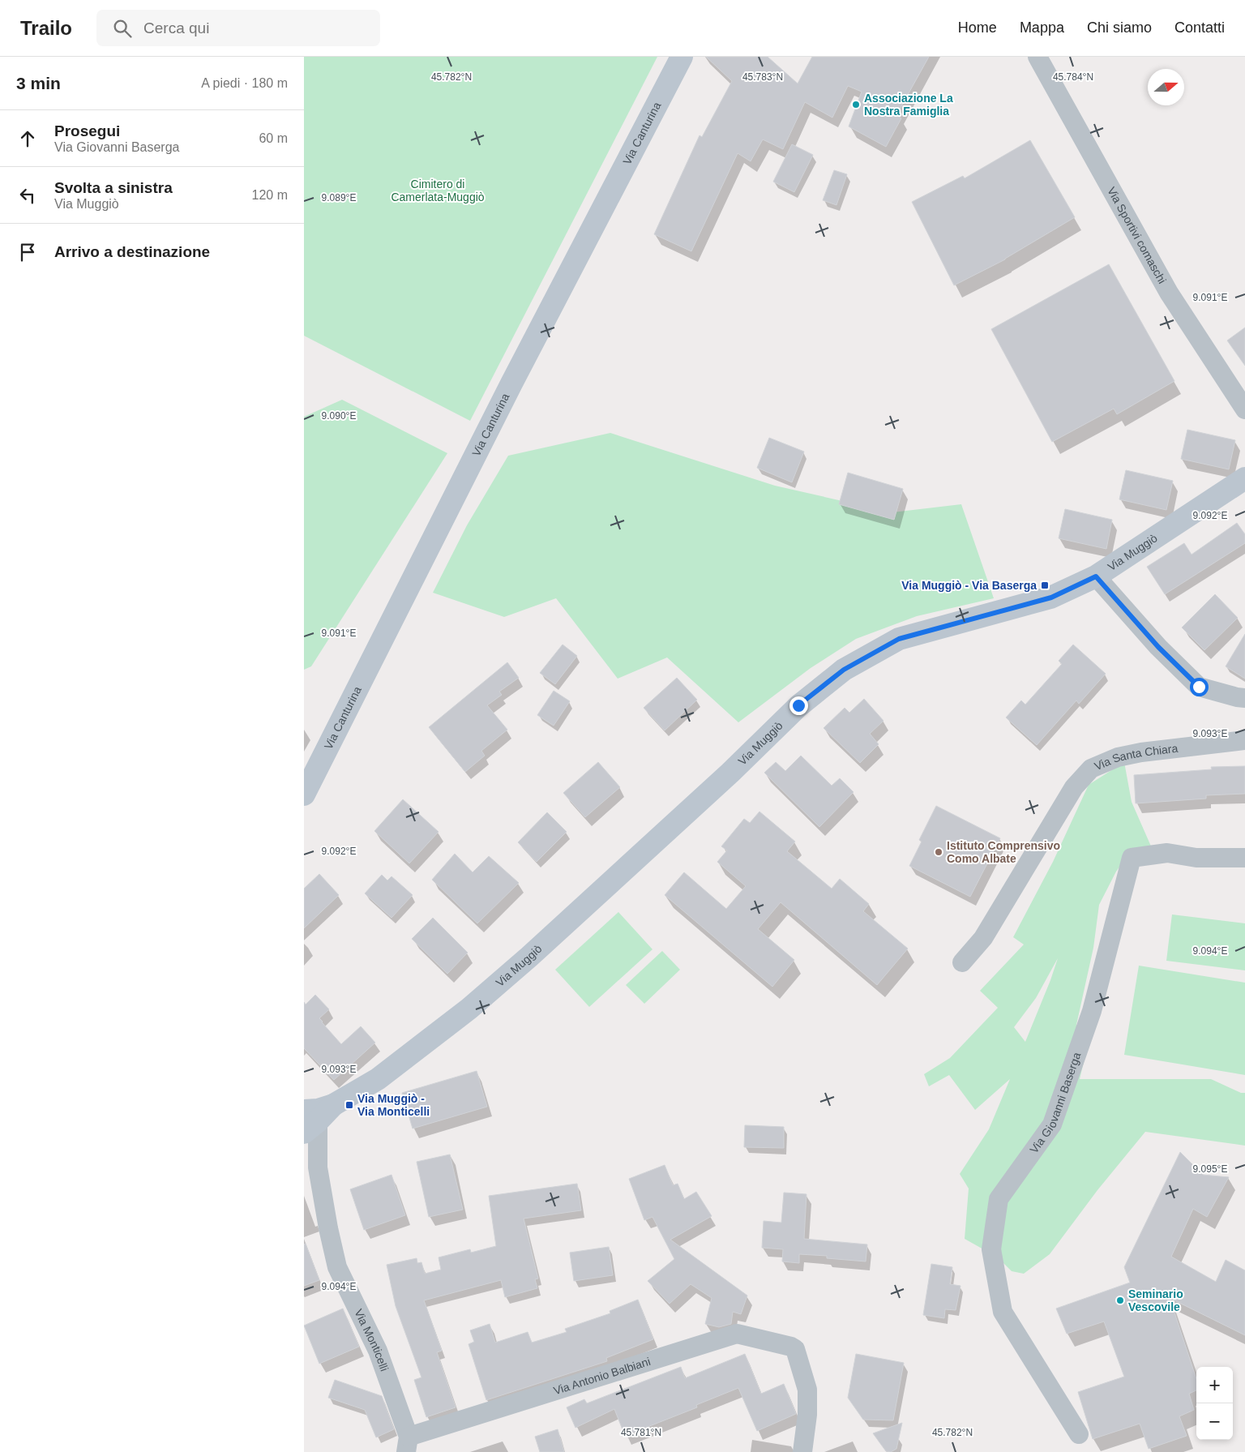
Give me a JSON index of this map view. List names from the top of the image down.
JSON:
{
  "streets": {
    "street": [
      "Via Canturina",
      "Via Sportivi comaschi",
      "Via Muggiò",
      "Via Santa Chiara",
      "Via Giovanni Baserga",
      "Via Monticelli",
      "Via Antonio Balbiani"
    ]
  },
  "crossings": [
    ["Via Muggiò", "Via Monticelli"],
    ["Via Monticelli", "Via Antonio Balbiani"]
  ],
  "parks": ["Cimitero di Camerlata-Muggiò"],
  "places": {
    "other": ["Associazione La Nostra Famiglia", "Istituto Comprensivo Como Albate", "Seminario Vescovile"],
    "transit": ["Via Muggiò - Via Baserga", "Via Muggiò - Via Monticelli"]
  },
  "north": "right",
  "page": {
    "header": "Trailo",
    "search": "Cerca qui",
    "nav": [
      "Home",
      "Mappa",
      "Chi siamo",
      "Contatti"
    ],
    "heading": ["3 min", "A piedi · 180 m"],
    "list": [
      ["Prosegui", "Via Giovanni Baserga", "60 m"],
      ["Svolta a sinistra", "Via Muggiò", "120 m"],
      "Arrivo a destinazione"
    ],
    "map_buttons": ["+", "−"]
  },
  "coordinates": [
    "45.782°N",
    "45.784°N",
    "45.783°N",
    "9.089°E",
    "9.091°E",
    "9.090°E",
    "9.092°E",
    "9.093°E",
    "9.094°E",
    "9.095°E",
    "45.781°N"
  ]
}
